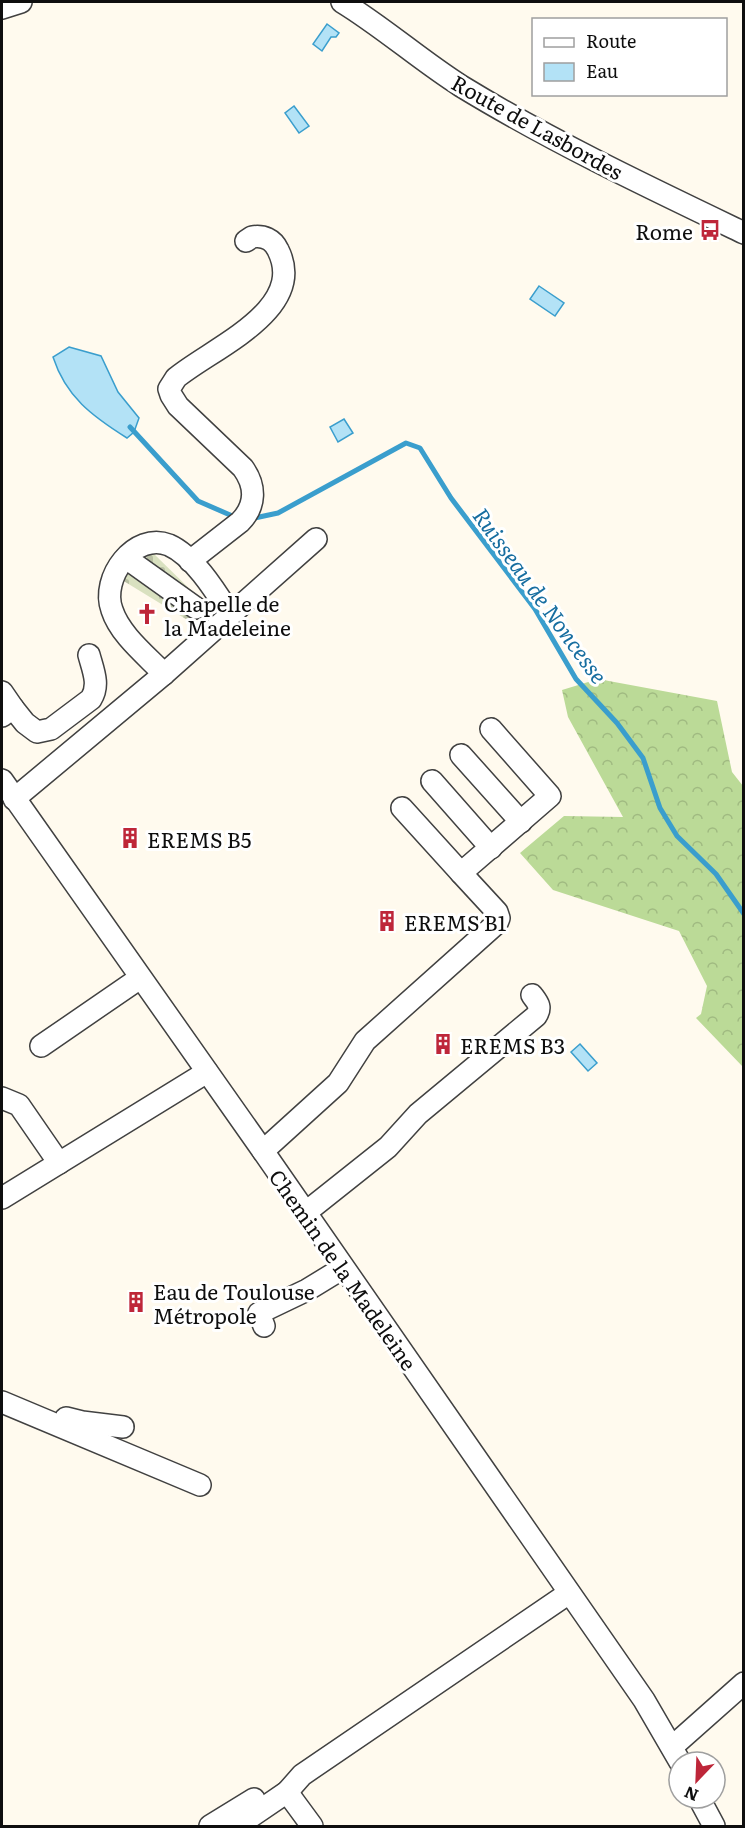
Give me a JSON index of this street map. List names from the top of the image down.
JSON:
{
  "streets": {
    "street": ["Route de Lasbordes", "Chemin de la Madeleine"]
  },
  "water": ["Ruisseau de Noncesse"],
  "places": {
    "bus stop": ["Rome"],
    "church": ["Chapelle de la Madeleine"],
    "building": [
      "EREMS B5",
      "EREMS B1",
      "EREMS B3",
      "Eau de Toulouse Métropole"
    ]
  },
  "legend": ["Route", "Eau"],
  "north": "bottom left"
}
